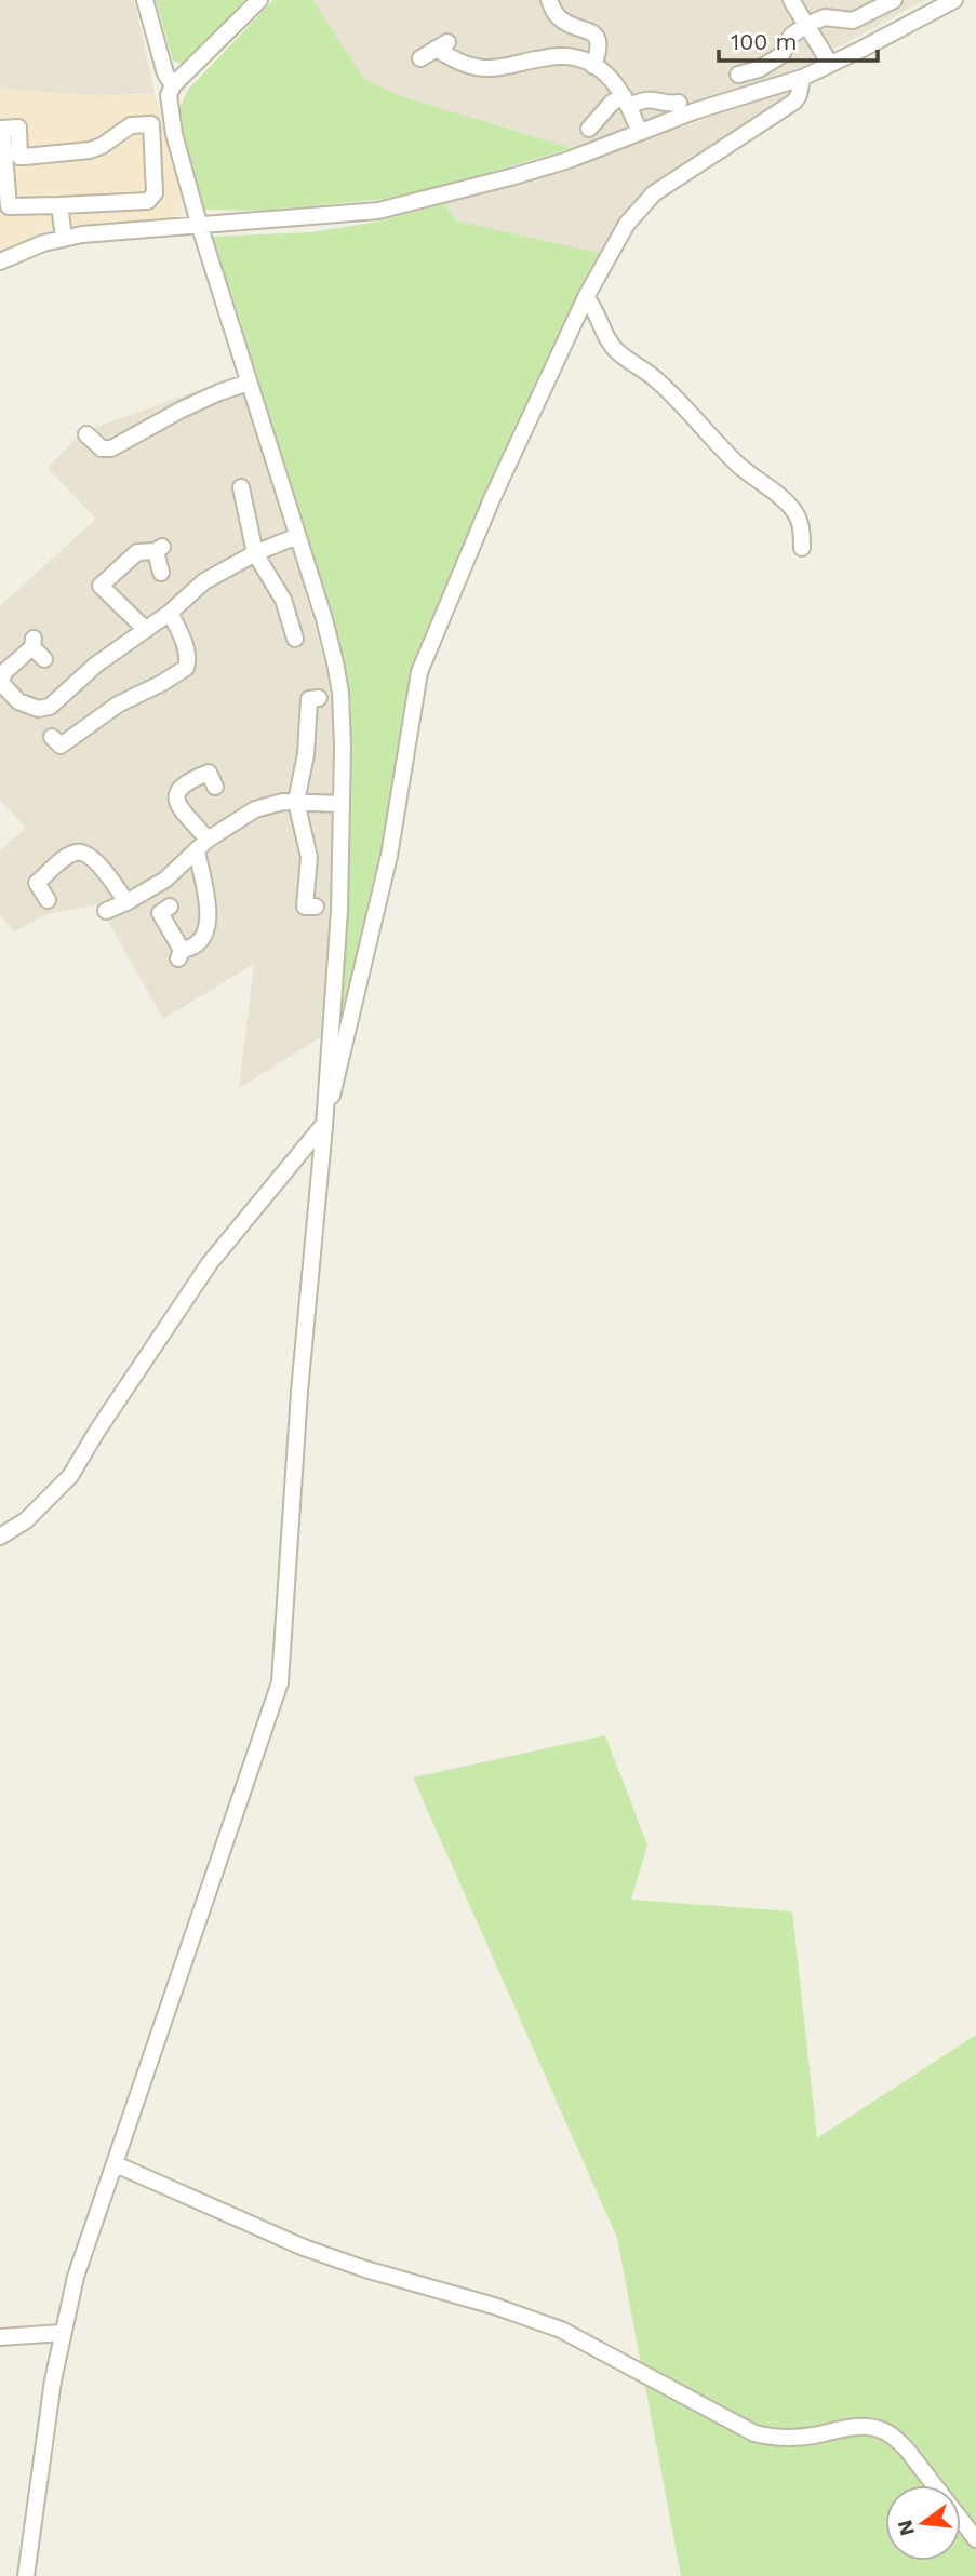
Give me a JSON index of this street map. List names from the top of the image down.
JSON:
{
  "scale_bar": "100 m",
  "north": "left"
}
